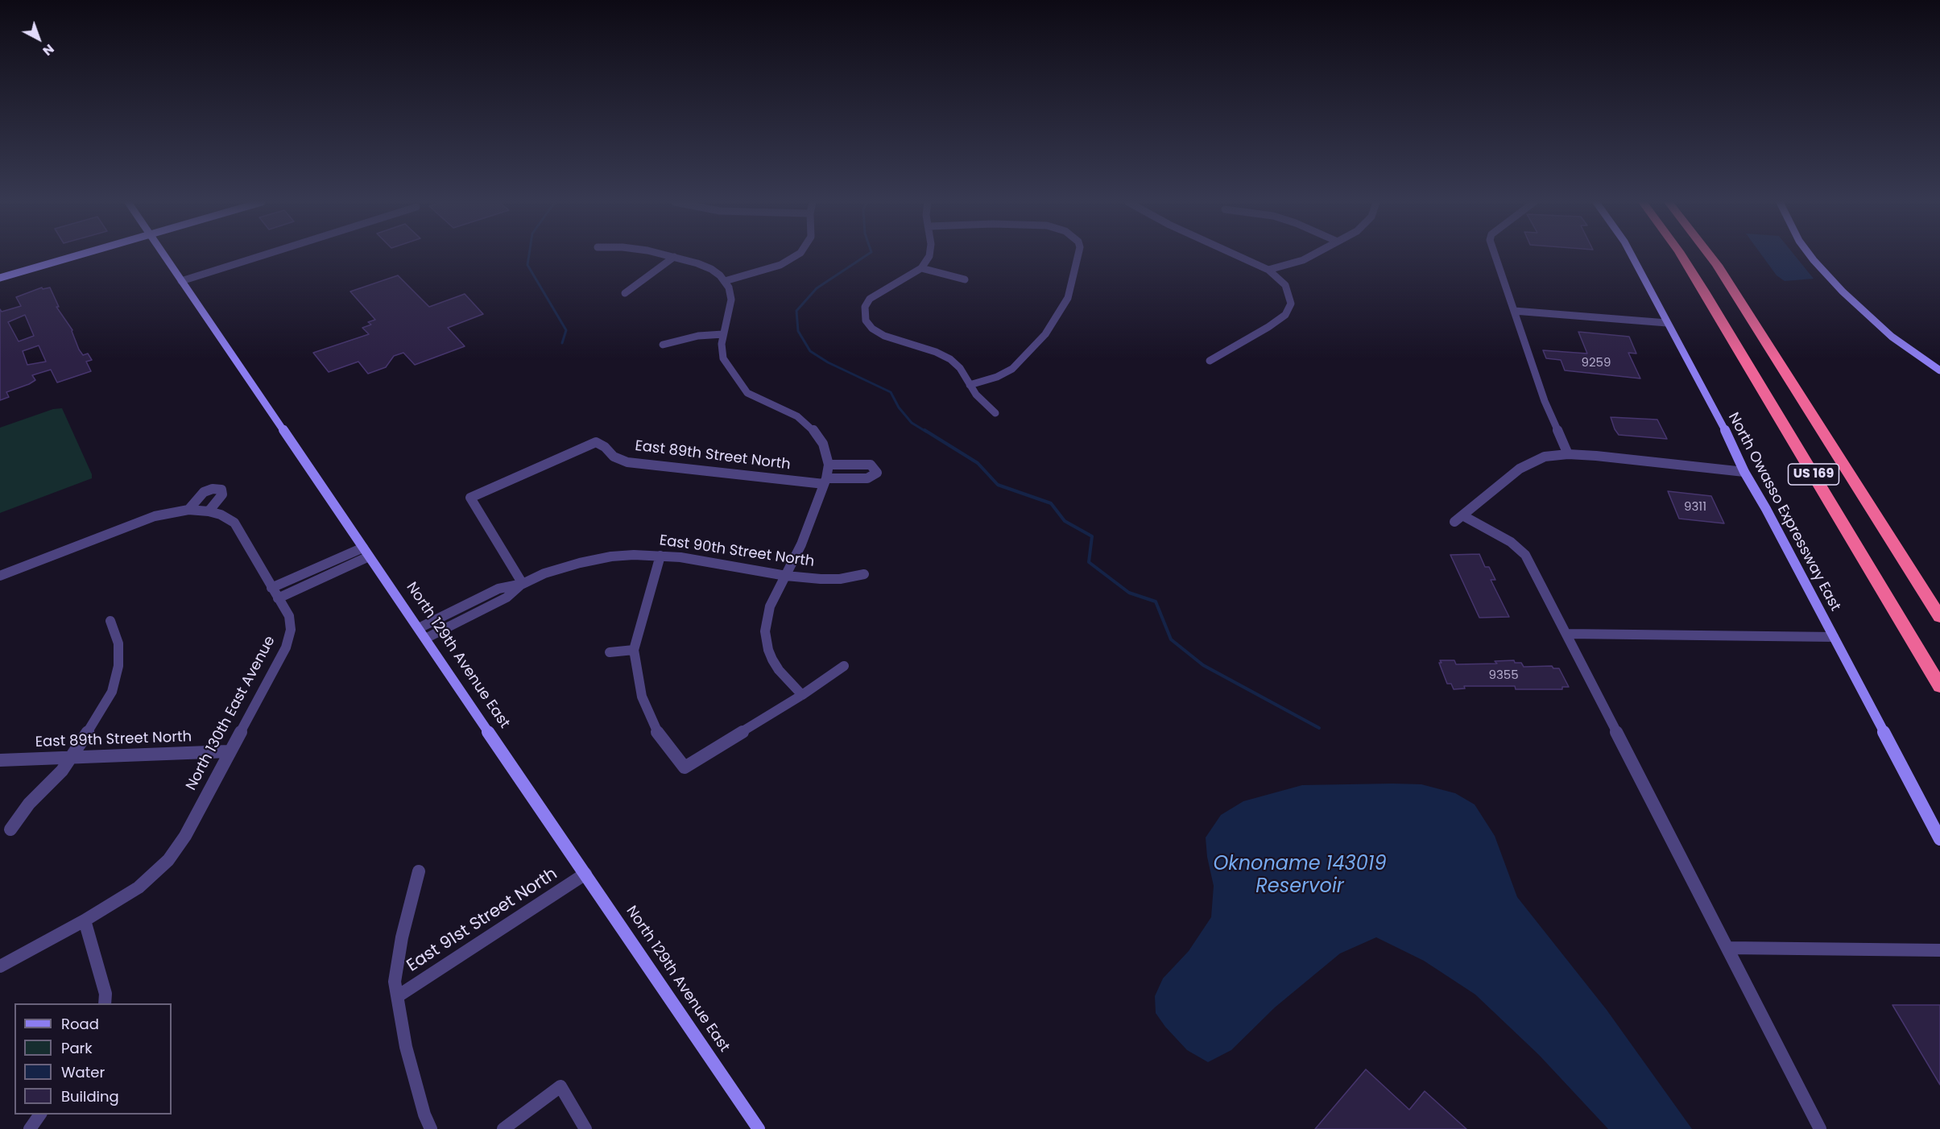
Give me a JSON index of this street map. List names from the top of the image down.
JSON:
{
  "streets": {
    "highway": ["US 169"],
    "main road": ["North Owasso Expressway East", "North 129th Avenue East"],
    "street": [
      "East 89th Street North",
      "East 90th Street North",
      "North 130th East Avenue",
      "East 91st Street North"
    ]
  },
  "crossings": [
    ["East 89th Street North", "East 90th Street North"],
    ["East 89th Street North", "North 130th East Avenue"],
    ["East 90th Street North", "North 129th Avenue East"],
    ["North 129th Avenue East", "East 91st Street North"]
  ],
  "water": ["Oknoname 143019 Reservoir"],
  "house_numbers": ["9259", "9311", "9355"],
  "legend": [
    "Road",
    "Park",
    "Water",
    "Building"
  ],
  "north": "bottom right"
}
